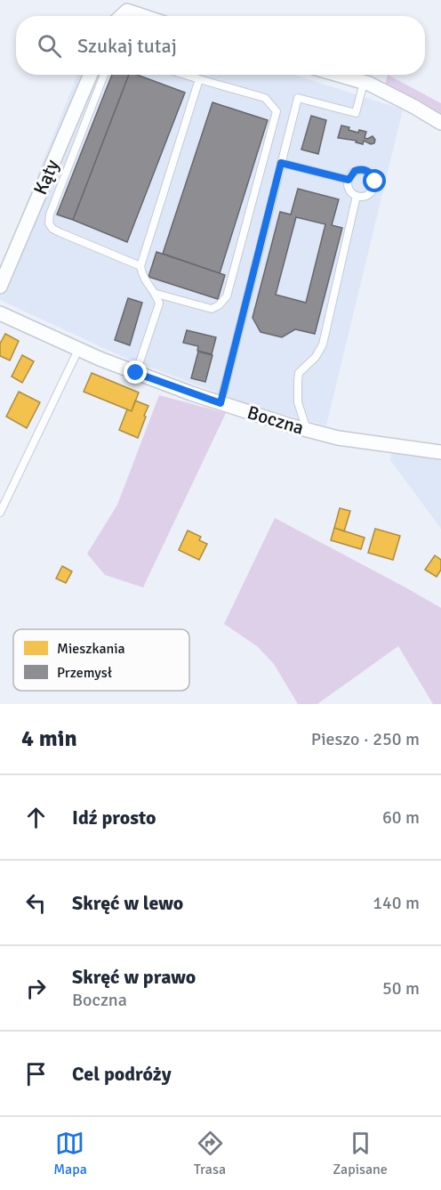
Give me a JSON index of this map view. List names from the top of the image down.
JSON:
{
  "streets": {
    "street": ["Kąty", "Boczna"]
  },
  "legend": ["Mieszkania", "Przemysł"],
  "page": {
    "search": "Szukaj tutaj",
    "heading": ["4 min", "Pieszo · 250 m"],
    "list": [
      ["Idź prosto", "60 m"],
      ["Skręć w lewo", "140 m"],
      ["Skręć w prawo", "Boczna", "50 m"],
      "Cel podróży"
    ],
    "nav": ["Mapa", "Trasa", "Zapisane"]
  }
}
